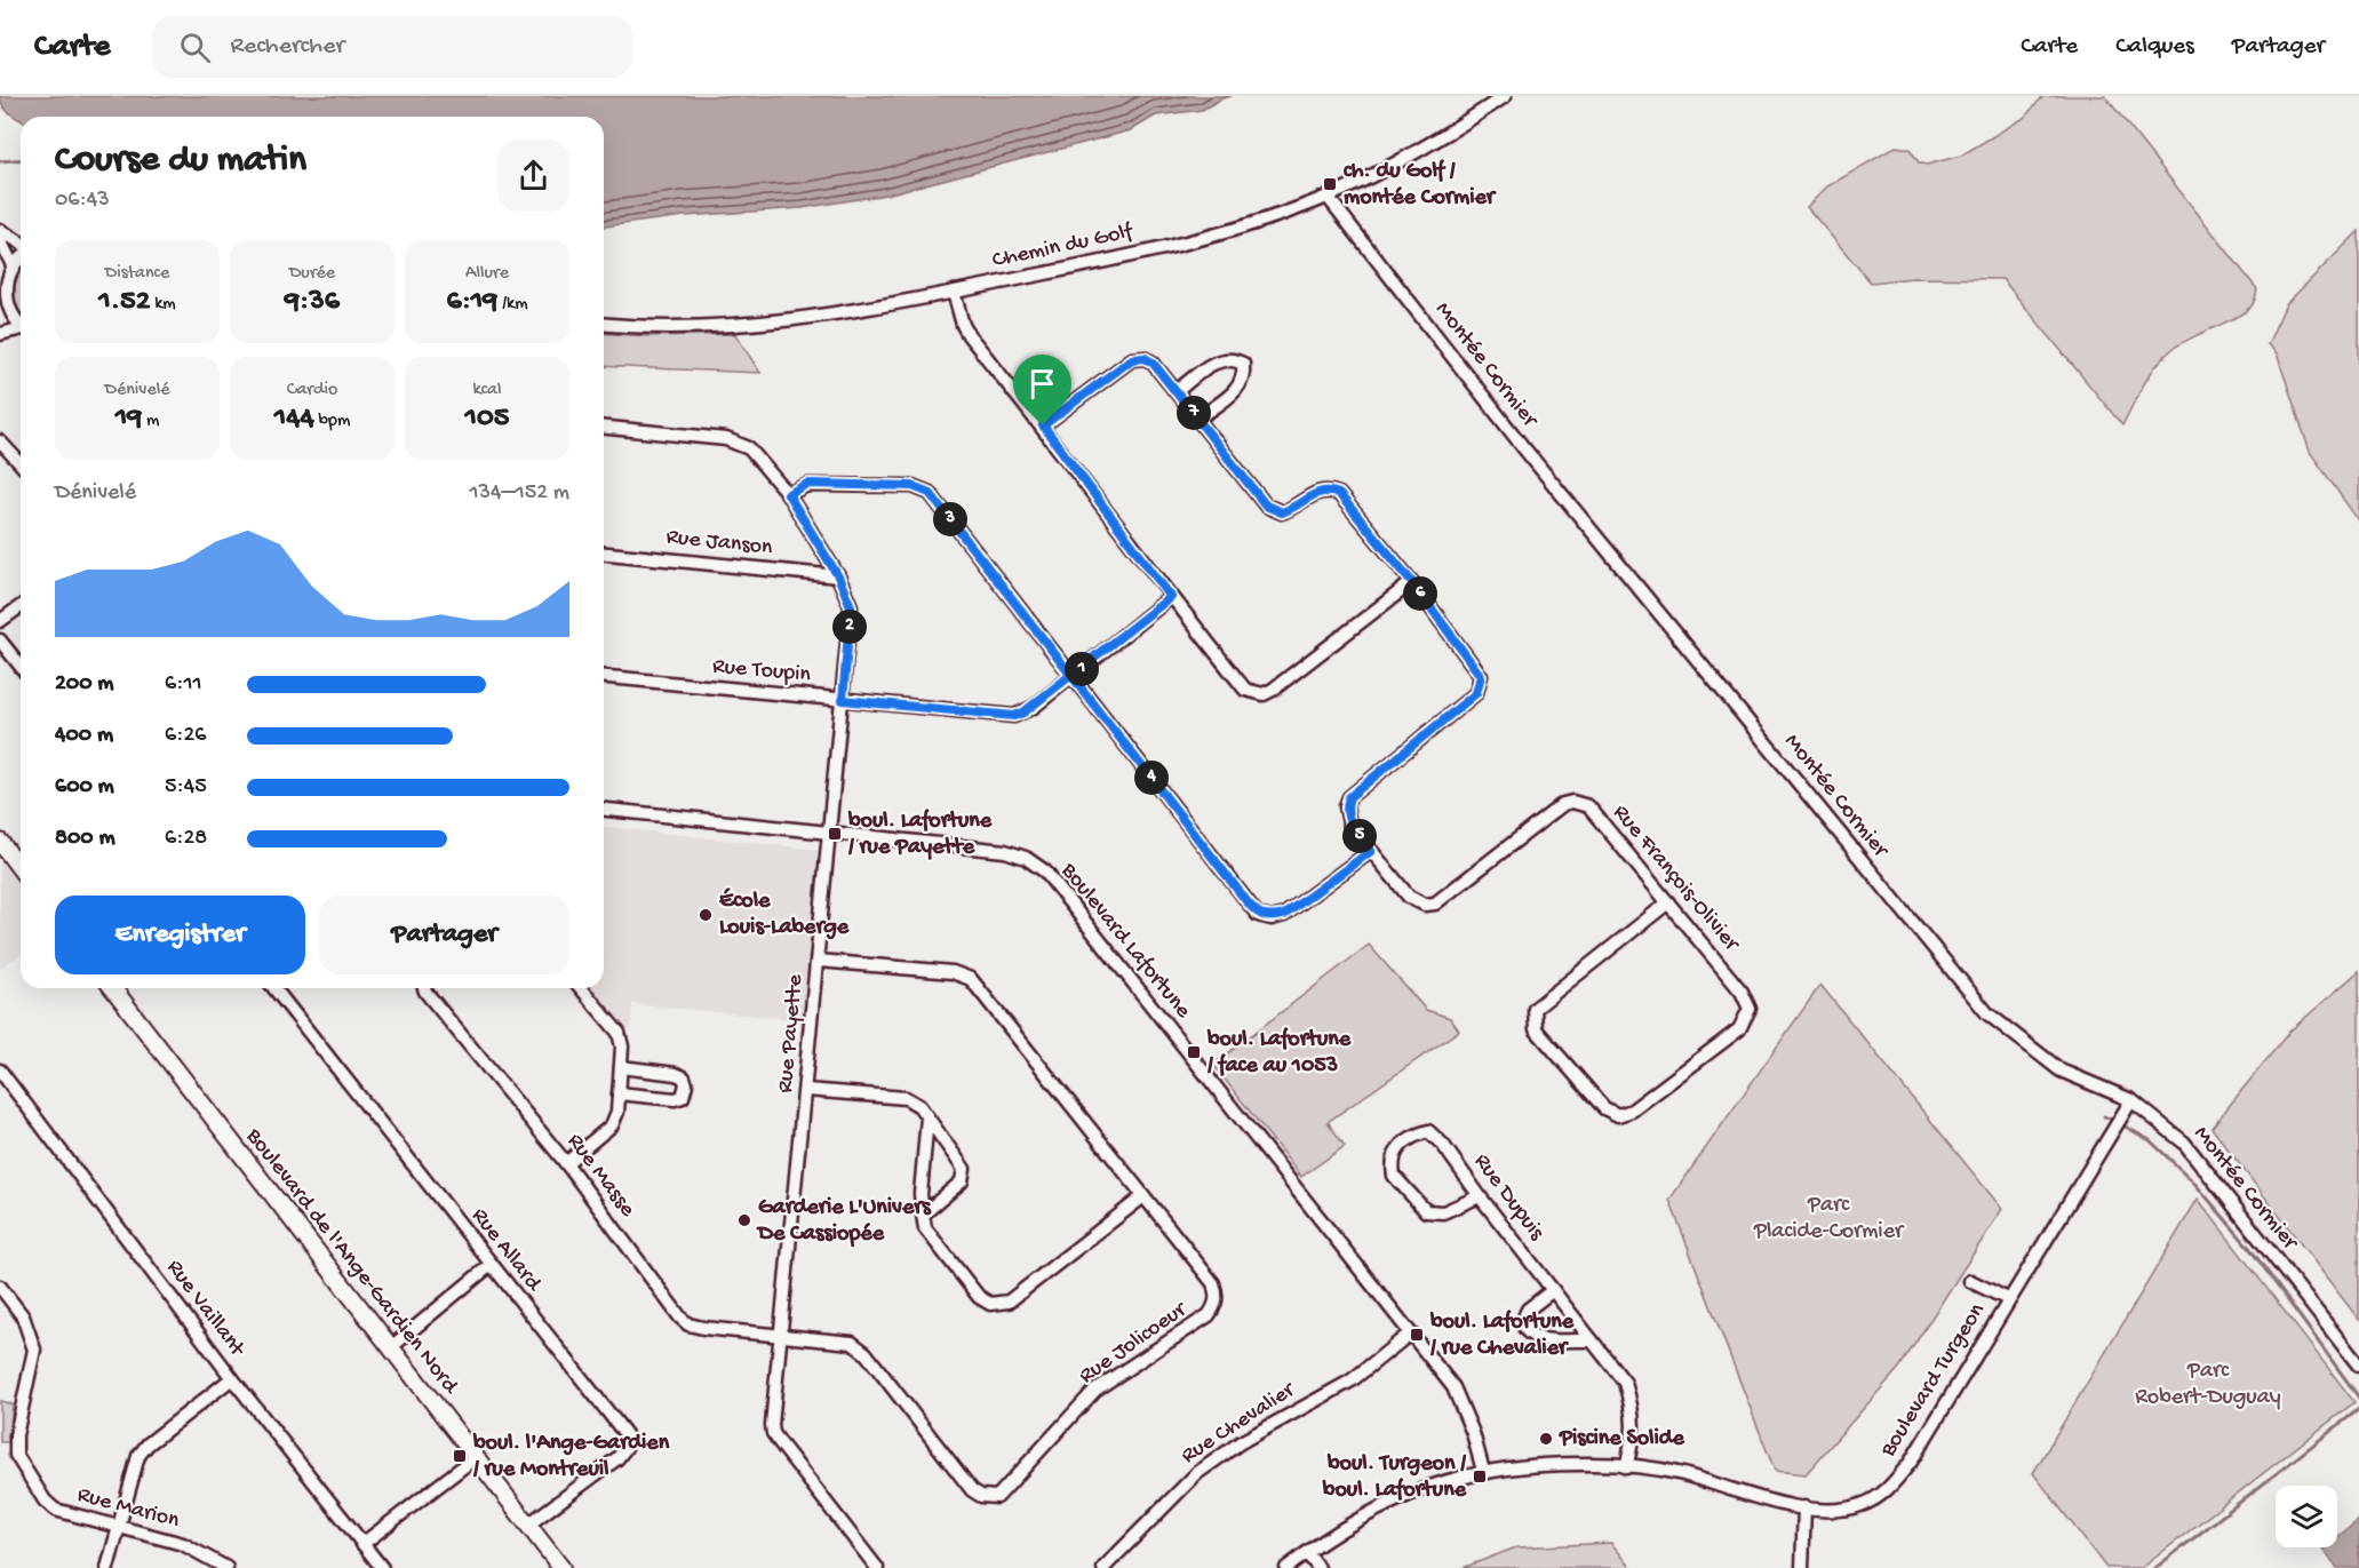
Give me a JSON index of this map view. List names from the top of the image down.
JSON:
{
  "streets": {
    "main road": ["Boulevard de l'Ange-Gardien Nord"],
    "street": [
      "Chemin du Golf",
      "Montée Cormier",
      "Rue Janson",
      "Rue Toupin",
      "Rue François-Olivier",
      "Boulevard Lafortune",
      "Rue Payette",
      "Rue Masse",
      "Rue Dupuis",
      "Rue Allard",
      "Rue Vaillant",
      "Rue Jolicoeur",
      "Boulevard Turgeon",
      "Rue Chevalier",
      "Rue Marion"
    ]
  },
  "crossings": [
    ["Chemin du Golf", "Montée Cormier"],
    ["Montée Cormier", "Boulevard Turgeon"],
    ["Rue Janson", "Rue Payette"],
    ["Rue Toupin", "Rue Payette"],
    ["Boulevard Lafortune", "Rue Payette"],
    ["Boulevard Lafortune", "Boulevard Turgeon"],
    ["Boulevard Lafortune", "Rue Chevalier"],
    ["Rue Payette", "Rue Masse"],
    ["Rue Payette", "Rue Jolicoeur"],
    ["Rue Masse", "Rue Jolicoeur"],
    ["Rue Dupuis", "Boulevard Turgeon"],
    ["Rue Allard", "Boulevard de l'Ange-Gardien Nord"]
  ],
  "parks": ["Parc Placide-Cormier", "Parc Robert-Duguay"],
  "places": {
    "transit": [
      "ch. du Golf / montée Cormier",
      "boul. Lafortune / rue Payette",
      "boul. Lafortune / face au 1053",
      "boul. Lafortune / rue Chevalier",
      "boul. l'Ange-Gardien / rue Montreuil",
      "boul. Turgeon / boul. Lafortune"
    ],
    "other": ["École Louis-Laberge", "Garderie L'Univers De Cassiopée", "Piscine Solide"]
  },
  "page": {
    "header": "Carte",
    "search": "Rechercher",
    "nav": ["Carte", "Calques", "Partager"],
    "heading": ["Course du matin", "06:43"],
    "stats": [
      ["Distance", "1.52 km"],
      ["Durée", "9:36"],
      ["Allure", "6:19 /km"],
      ["Dénivelé", "19 m"],
      ["Cardio", "144 bpm"],
      ["kcal", "105"]
    ],
    "pins": [
      "7",
      "3",
      "6",
      "2",
      "1",
      "4",
      "5"
    ],
    "chart": ["Dénivelé", "134–152 m"],
    "list": [
      {
        "name": "200 m",
        "note": "6:11"
      },
      {
        "name": "400 m",
        "note": "6:26"
      },
      {
        "name": "600 m",
        "note": "5:45"
      },
      {
        "name": "800 m",
        "note": "6:28"
      }
    ],
    "buttons": ["Enregistrer", "Partager"]
  }
}
